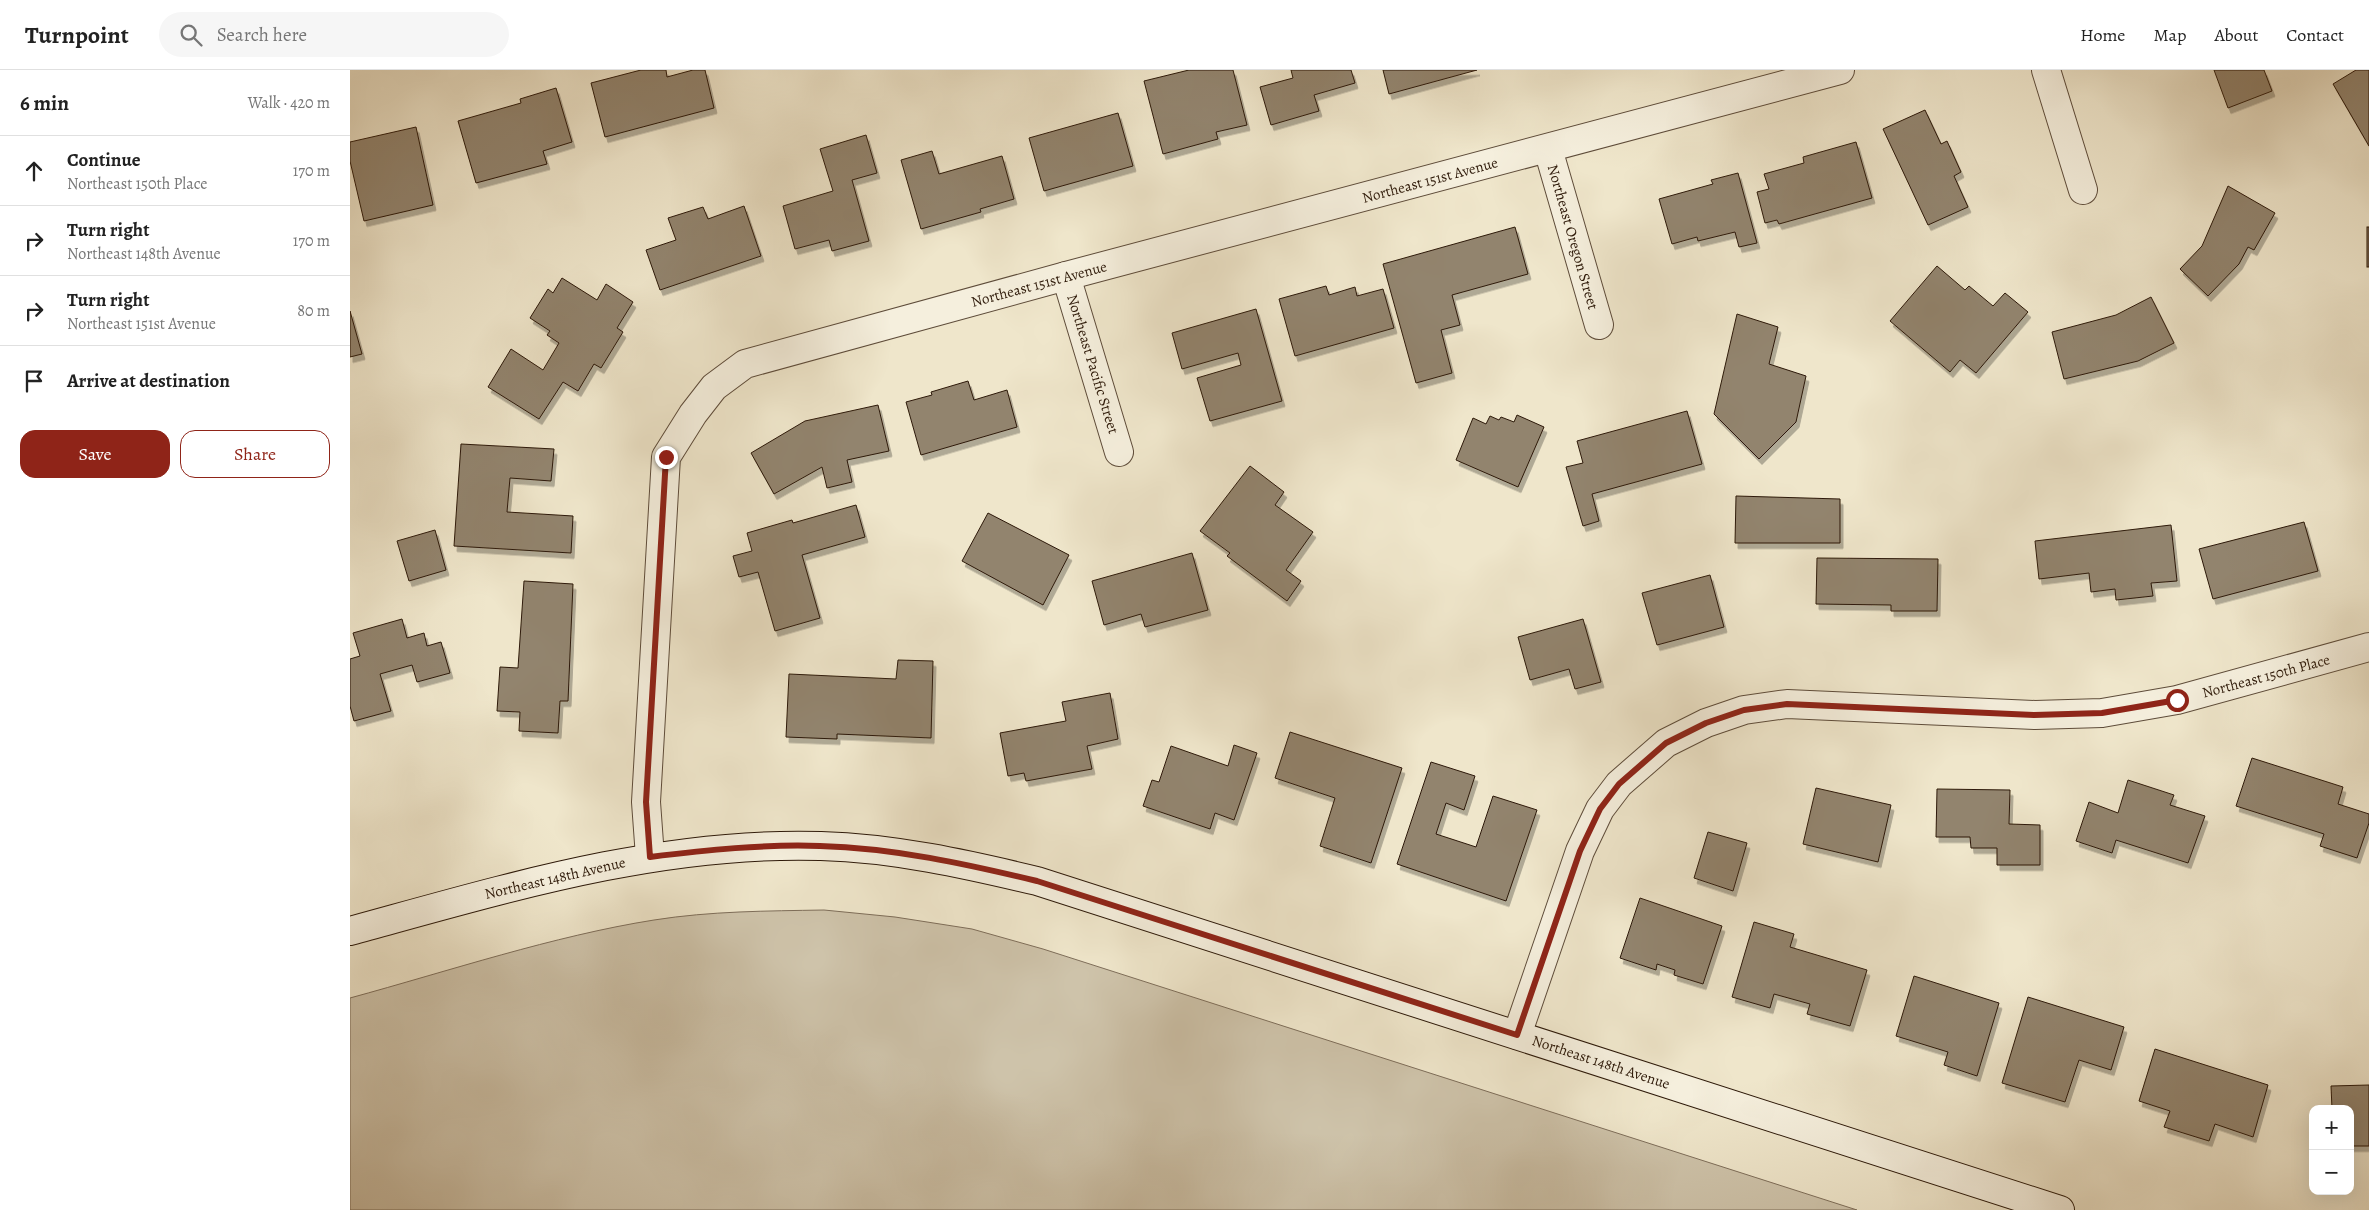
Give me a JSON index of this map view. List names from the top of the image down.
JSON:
{
  "streets": {
    "street": [
      "Northeast 151st Avenue",
      "Northeast Oregon Street",
      "Northeast Pacific Street",
      "Northeast 150th Place",
      "Northeast 148th Avenue"
    ]
  },
  "crossings": [
    ["Northeast 151st Avenue", "Northeast Oregon Street"],
    ["Northeast 151st Avenue", "Northeast Pacific Street"],
    ["Northeast 151st Avenue", "Northeast 148th Avenue"],
    ["Northeast 150th Place", "Northeast 148th Avenue"]
  ],
  "page": {
    "header": "Turnpoint",
    "search": "Search here",
    "nav": [
      "Home",
      "Map",
      "About",
      "Contact"
    ],
    "heading": ["6 min", "Walk · 420 m"],
    "list": [
      ["Continue", "Northeast 150th Place", "170 m"],
      ["Turn right", "Northeast 148th Avenue", "170 m"],
      ["Turn right", "Northeast 151st Avenue", "80 m"],
      "Arrive at destination"
    ],
    "buttons": ["Save", "Share"],
    "map_buttons": ["+", "−"]
  }
}
